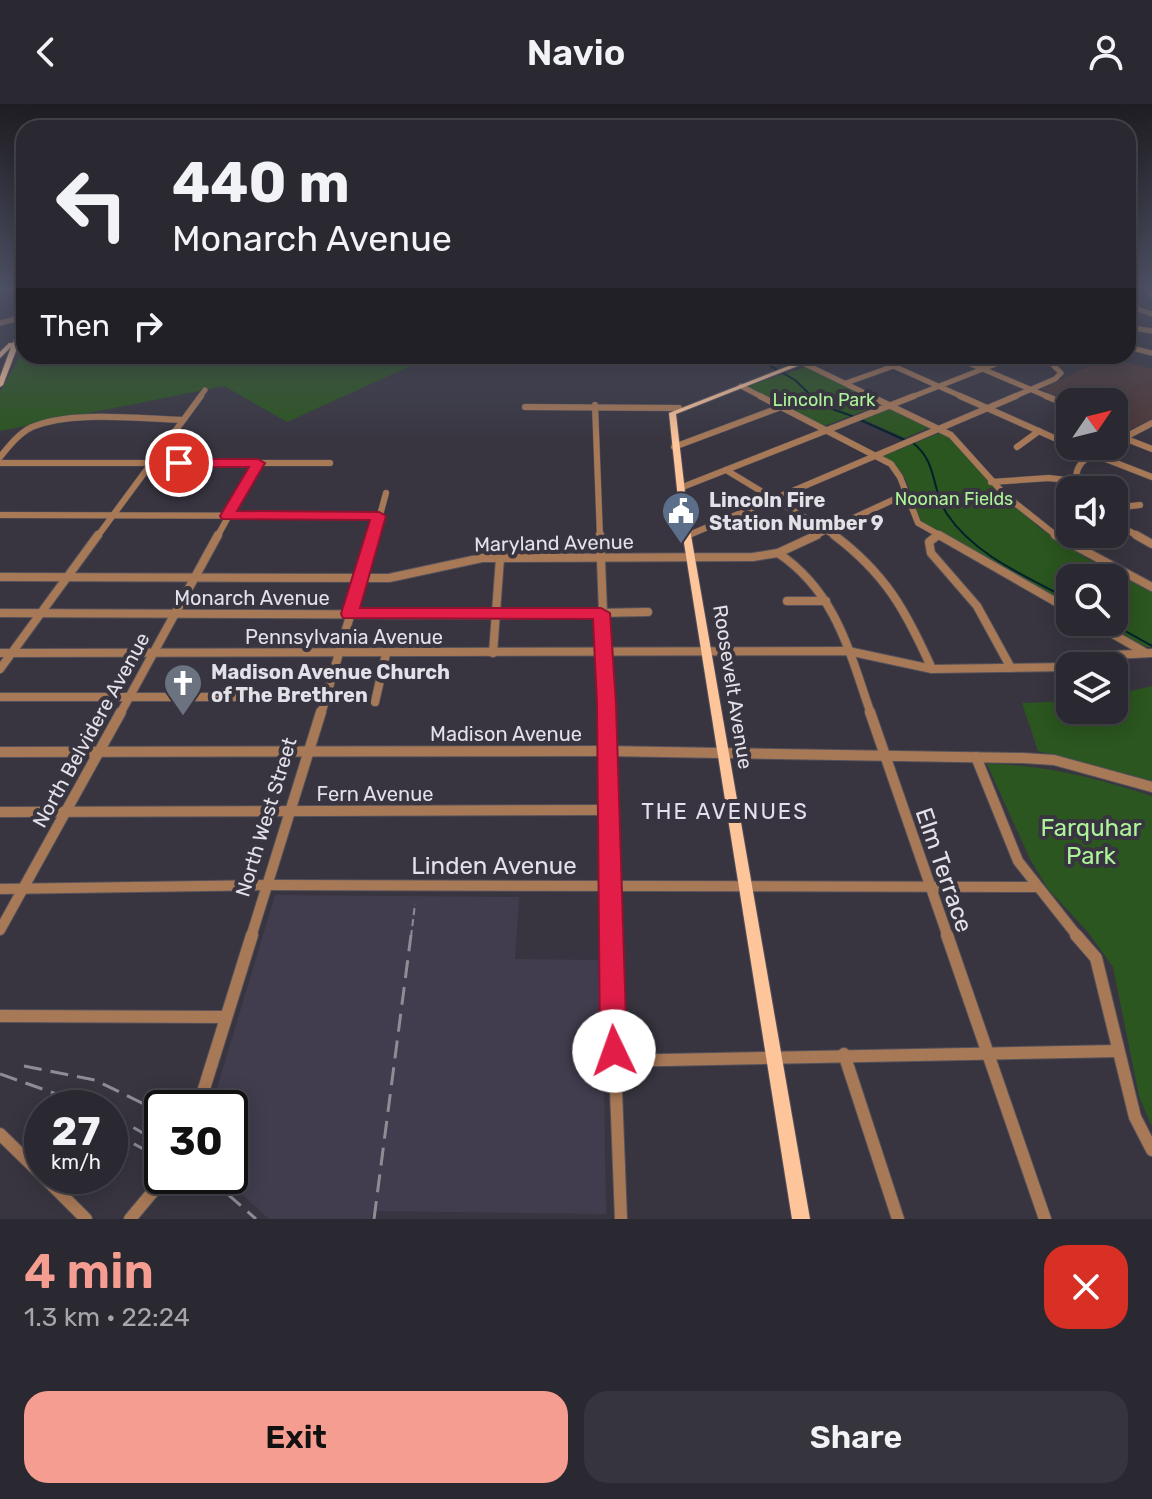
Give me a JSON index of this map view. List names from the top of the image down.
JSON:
{
  "streets": {
    "main road": ["Roosevelt Avenue"],
    "street": [
      "Maryland Avenue",
      "Monarch Avenue",
      "Pennsylvania Avenue",
      "North Belvidere Avenue",
      "Madison Avenue",
      "Fern Avenue",
      "North West Street",
      "Linden Avenue",
      "Elm Terrace"
    ]
  },
  "crossings": [
    ["Maryland Avenue", "Roosevelt Avenue"],
    ["Maryland Avenue", "North Belvidere Avenue"],
    ["Maryland Avenue", "North West Street"],
    ["Maryland Avenue", "Elm Terrace"],
    ["Monarch Avenue", "North Belvidere Avenue"],
    ["Monarch Avenue", "North West Street"],
    ["Pennsylvania Avenue", "Roosevelt Avenue"],
    ["Pennsylvania Avenue", "North Belvidere Avenue"],
    ["Pennsylvania Avenue", "North West Street"],
    ["Pennsylvania Avenue", "Elm Terrace"],
    ["Roosevelt Avenue", "Madison Avenue"],
    ["Roosevelt Avenue", "Linden Avenue"],
    ["North Belvidere Avenue", "Madison Avenue"],
    ["North Belvidere Avenue", "Fern Avenue"],
    ["North Belvidere Avenue", "Linden Avenue"],
    ["Madison Avenue", "North West Street"],
    ["Madison Avenue", "Elm Terrace"],
    ["Fern Avenue", "North West Street"],
    ["North West Street", "Linden Avenue"],
    ["Linden Avenue", "Elm Terrace"]
  ],
  "districts": ["THE AVENUES"],
  "parks": ["Lincoln Park", "Noonan Fields", "Farquhar Park"],
  "places": {
    "public building": ["Lincoln Fire Station Number 9"],
    "church": ["Madison Avenue Church of The Brethren"]
  },
  "north": "top right",
  "page": {
    "header": "Navio",
    "turn": ["440 m", "Monarch Avenue"],
    "then": "Then",
    "speed": "27 km/h",
    "limit": "30",
    "heading": ["4 min", "1.3 km · 22:24"],
    "buttons": ["Exit", "Share"]
  }
}
